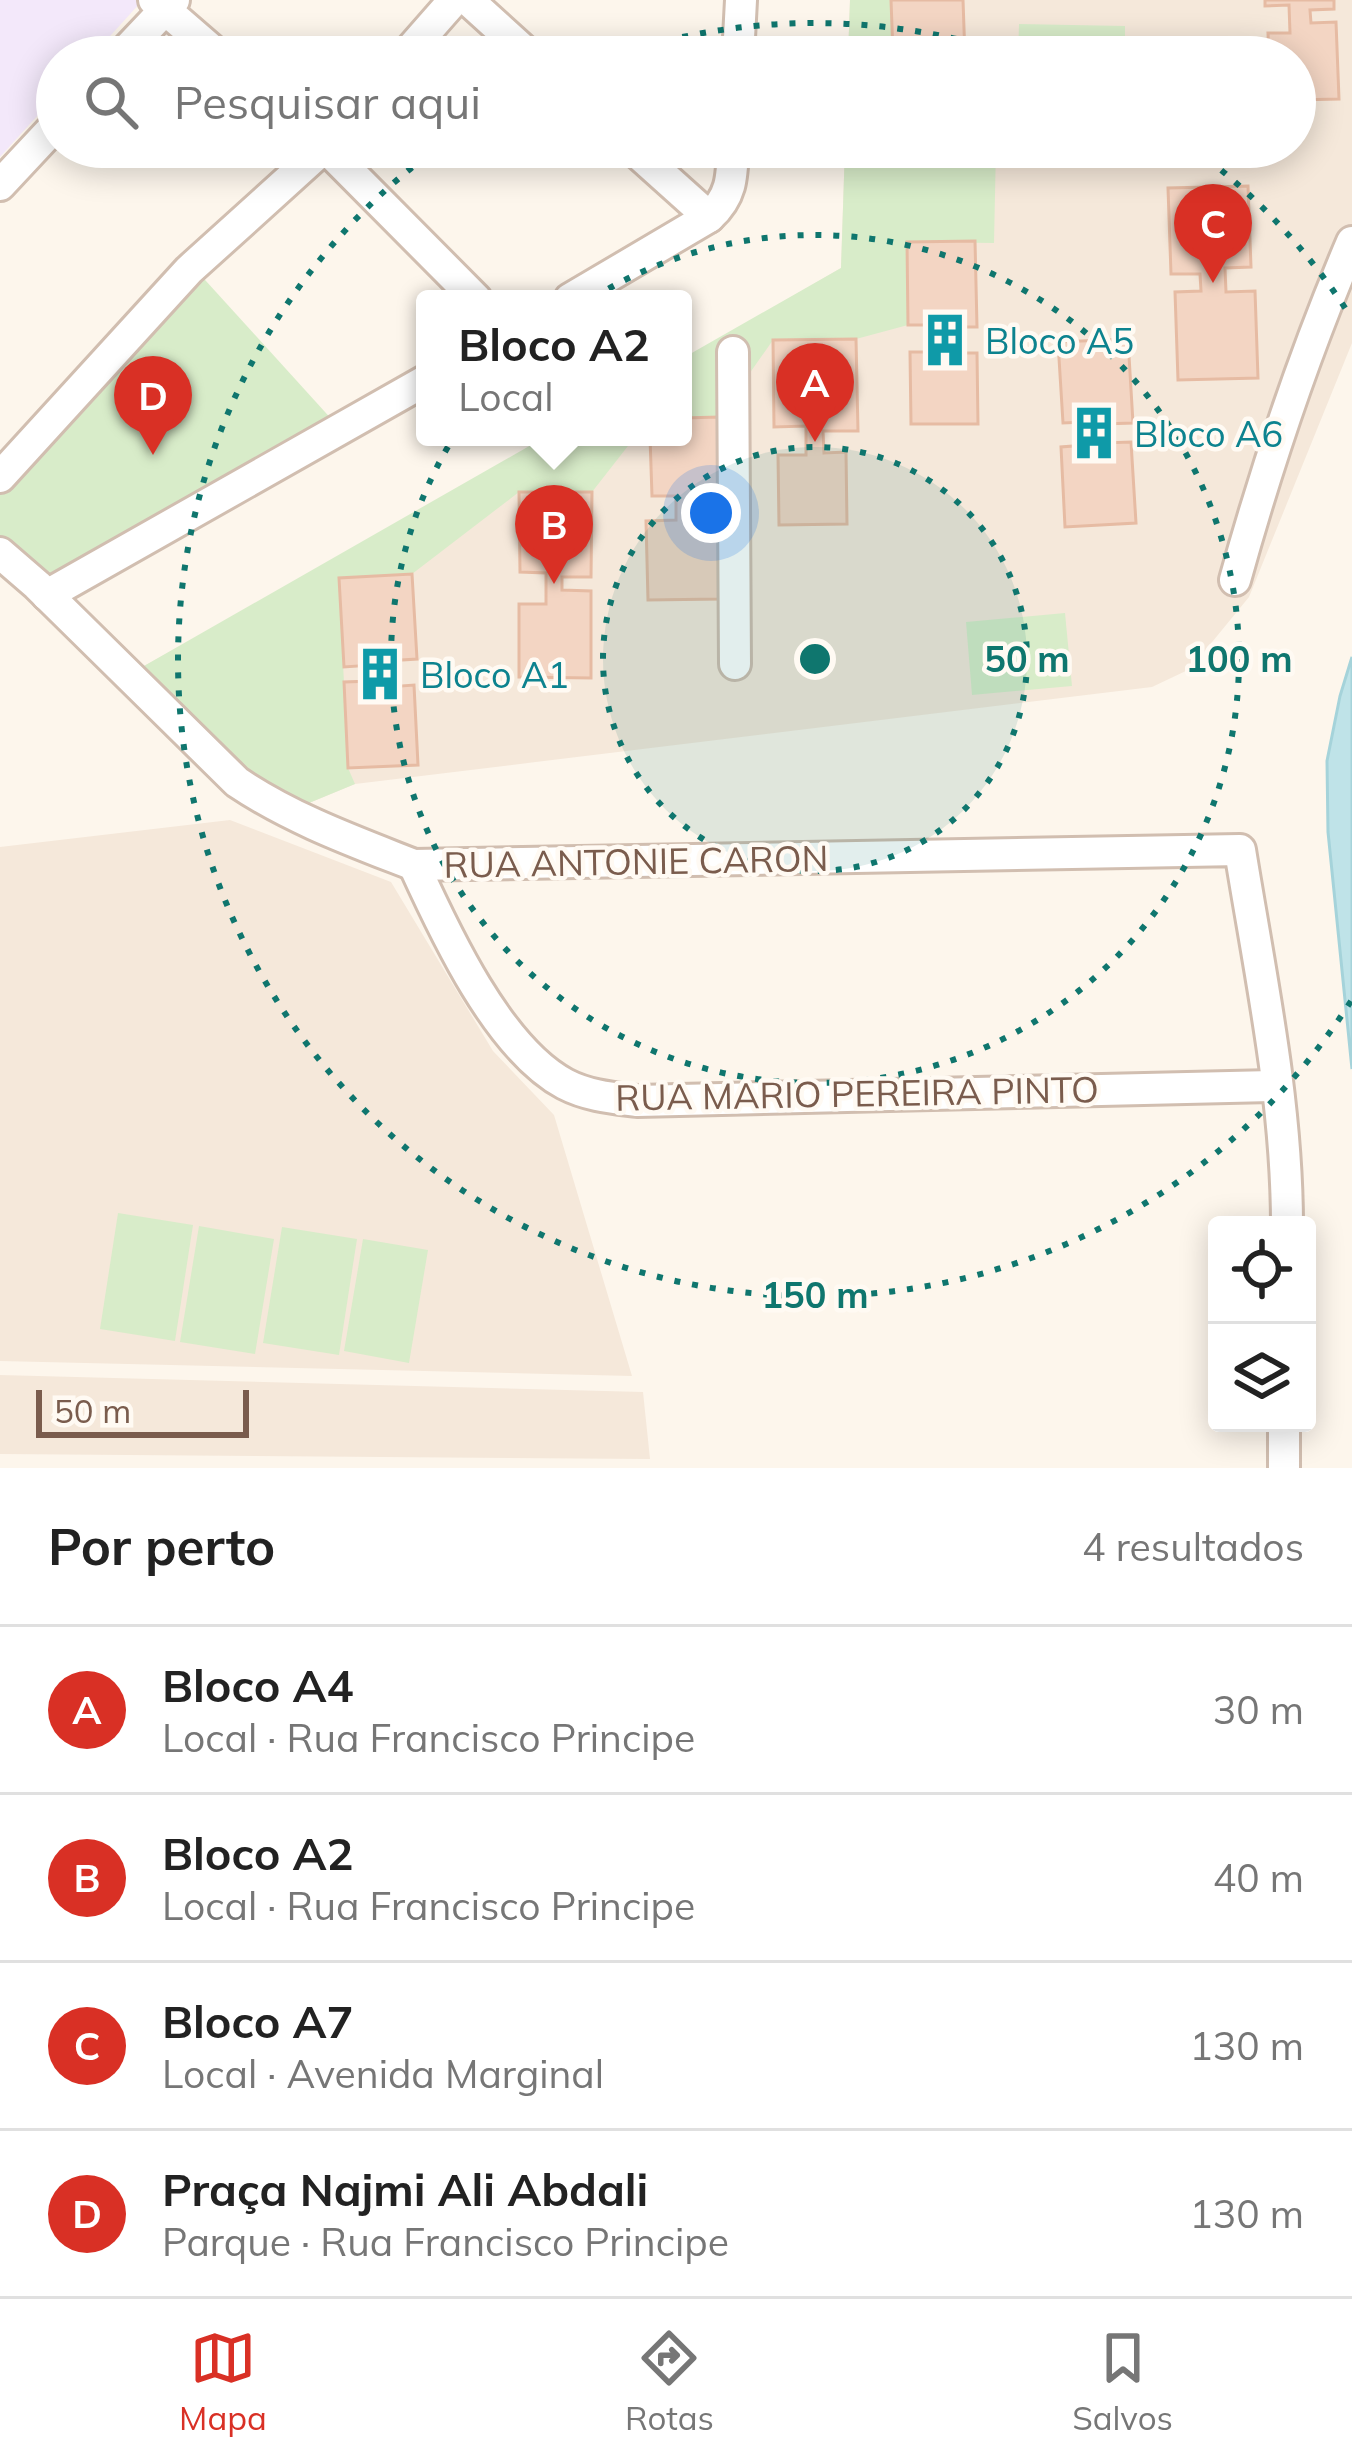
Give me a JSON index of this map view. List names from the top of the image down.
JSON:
{
  "streets": {
    "street": ["RUA ANTONIE CARON", "RUA MARIO PEREIRA PINTO"]
  },
  "crossings": [
    ["RUA ANTONIE CARON", "RUA MARIO PEREIRA PINTO"]
  ],
  "places": {
    "building": ["Bloco A5", "Bloco A6", "Bloco A1"]
  },
  "scale_bar": "50 m",
  "page": {
    "search": "Pesquisar aqui",
    "pins": [
      "C",
      "A",
      "D",
      "B"
    ],
    "popup": ["Bloco A2", "Local"],
    "scale": "50 m",
    "heading": ["Por perto", "4 resultados"],
    "list": [
      {
        "mark": "A",
        "name": "Bloco A4",
        "note": "Local · Rua Francisco Principe",
        "value": "30 m"
      },
      {
        "mark": "B",
        "name": "Bloco A2",
        "note": "Local · Rua Francisco Principe",
        "value": "40 m"
      },
      {
        "mark": "C",
        "name": "Bloco A7",
        "note": "Local · Avenida Marginal",
        "value": "130 m"
      },
      {
        "mark": "D",
        "name": "Praça Najmi Ali Abdali",
        "note": "Parque · Rua Francisco Principe",
        "value": "130 m"
      }
    ],
    "nav": ["Mapa", "Rotas", "Salvos"]
  },
  "rings": ["50 m", "100 m", "150 m"]
}
